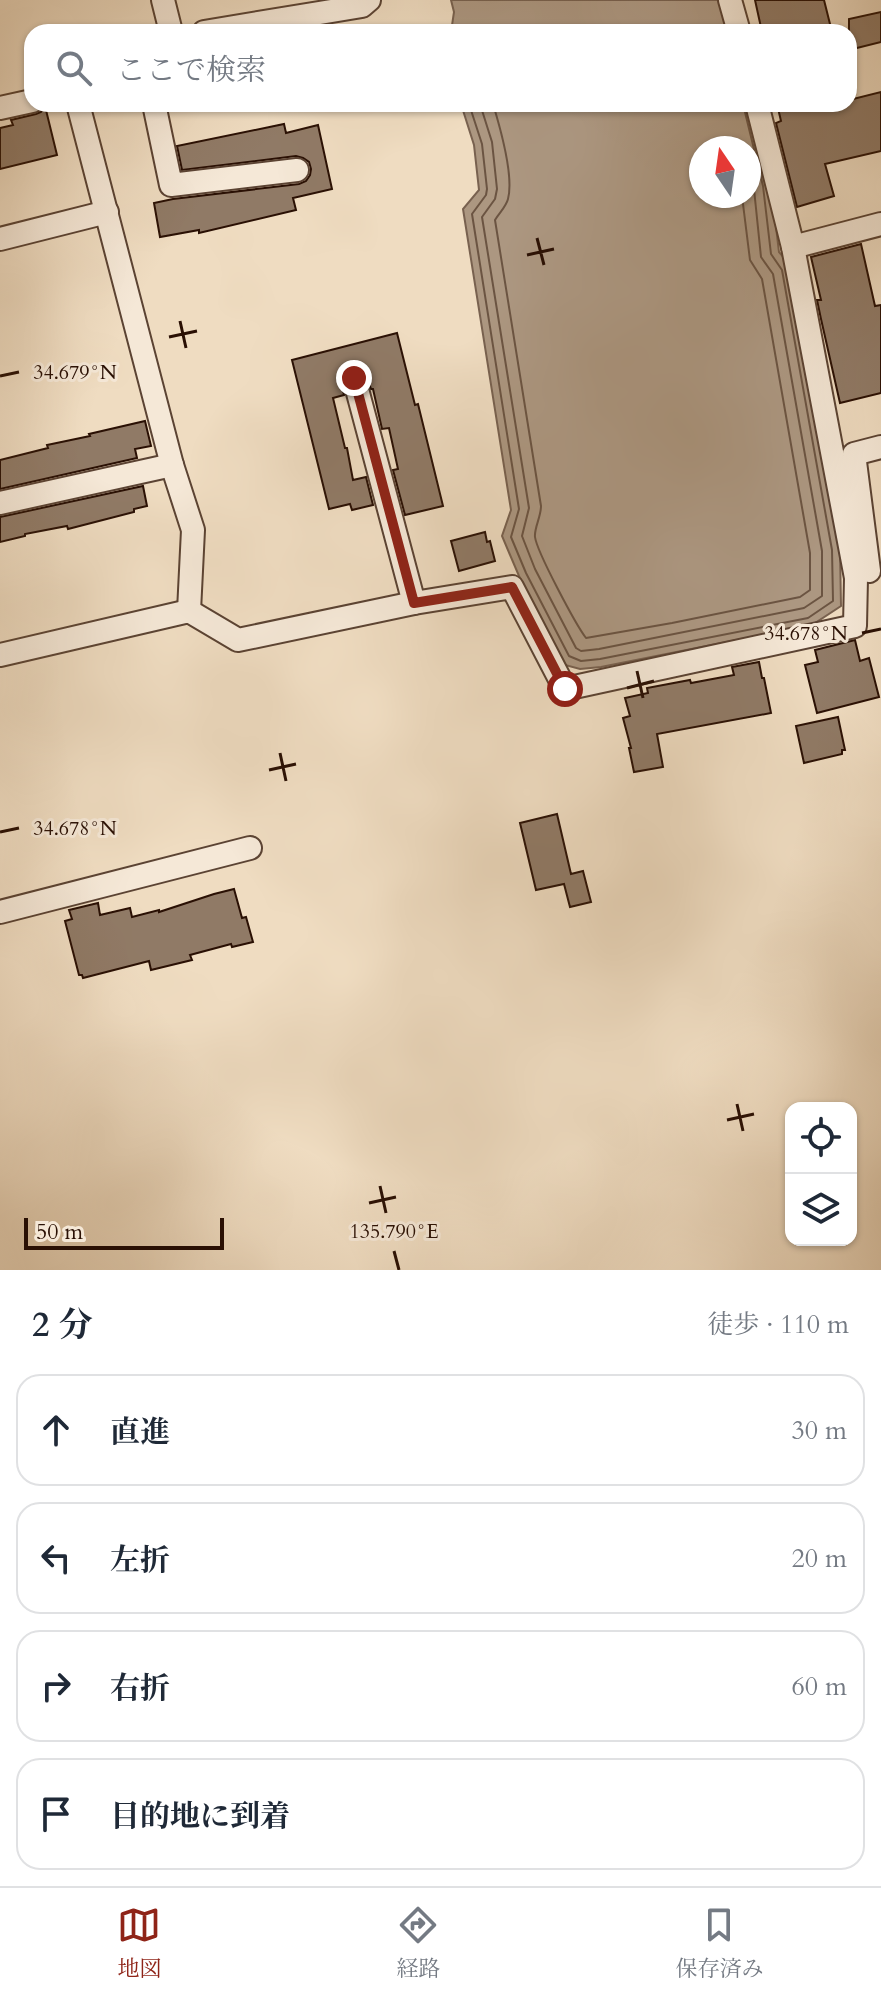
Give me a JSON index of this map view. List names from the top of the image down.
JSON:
{
  "scale_bar": "50 m",
  "north": "top",
  "page": {
    "search": "ここで検索",
    "scale": "50 m",
    "heading": ["2 分", "徒歩 · 110 m"],
    "list": [
      ["直進", "30 m"],
      ["左折", "20 m"],
      ["右折", "60 m"],
      "目的地に到着"
    ],
    "nav": ["地図", "経路", "保存済み"]
  },
  "coordinates": ["34.679°N", "34.678°N", "135.790°E"]
}
